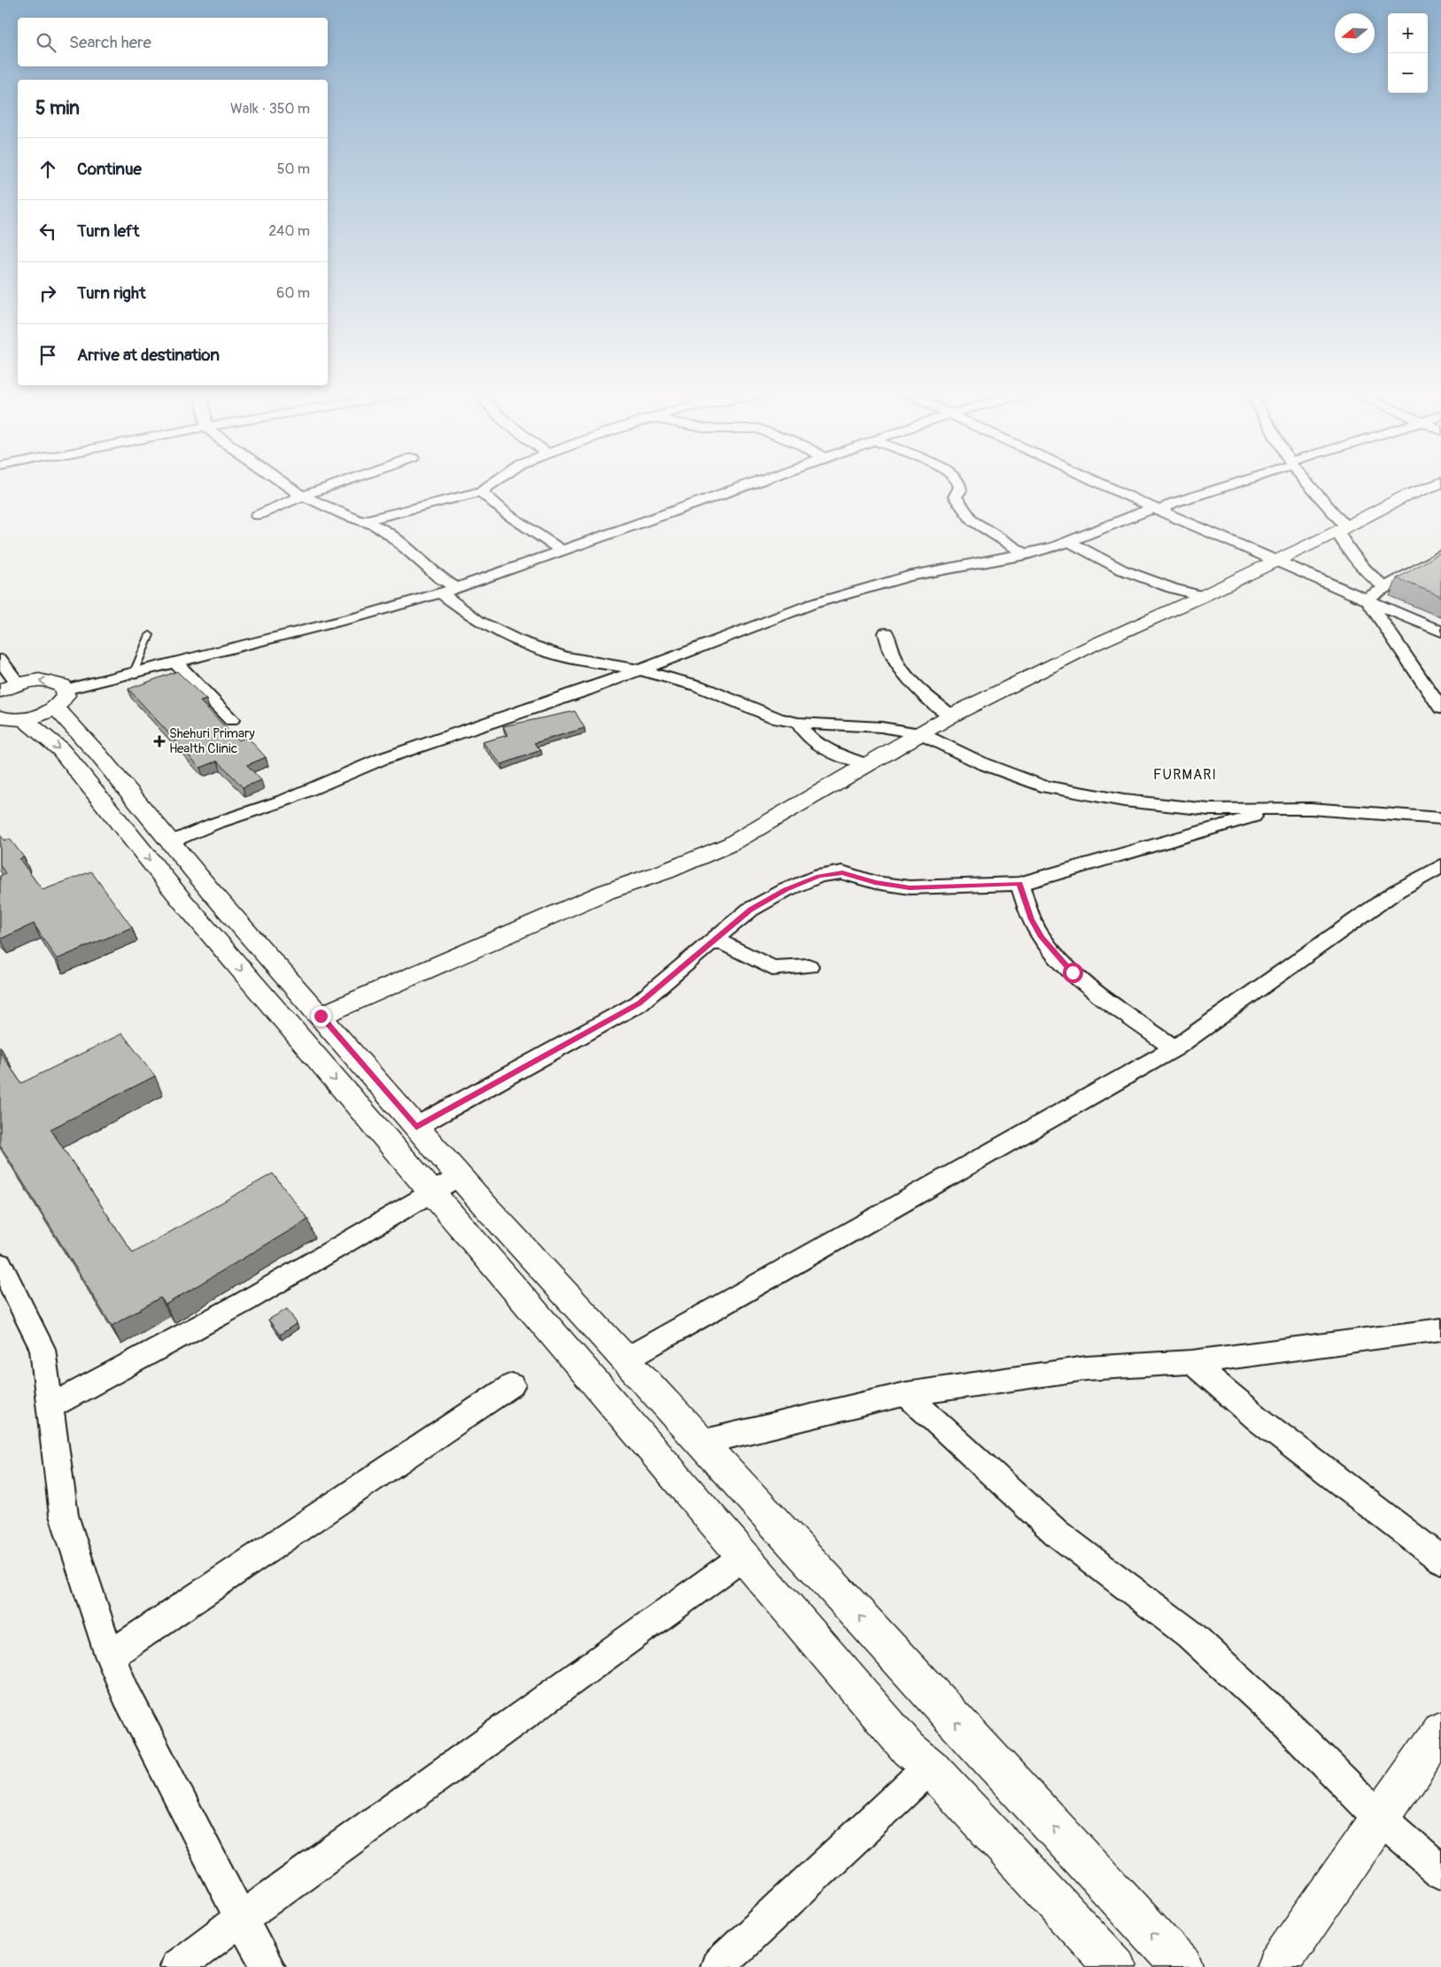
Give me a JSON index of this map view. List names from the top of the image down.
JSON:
{
  "districts": ["FURMARI"],
  "places": {
    "health": ["Shehuri Primary Health Clinic"]
  },
  "north": "left",
  "page": {
    "map_buttons": ["+", "−"],
    "search": "Search here",
    "heading": ["5 min", "Walk · 350 m"],
    "list": [
      ["Continue", "50 m"],
      ["Turn left", "240 m"],
      ["Turn right", "60 m"],
      "Arrive at destination"
    ]
  }
}
